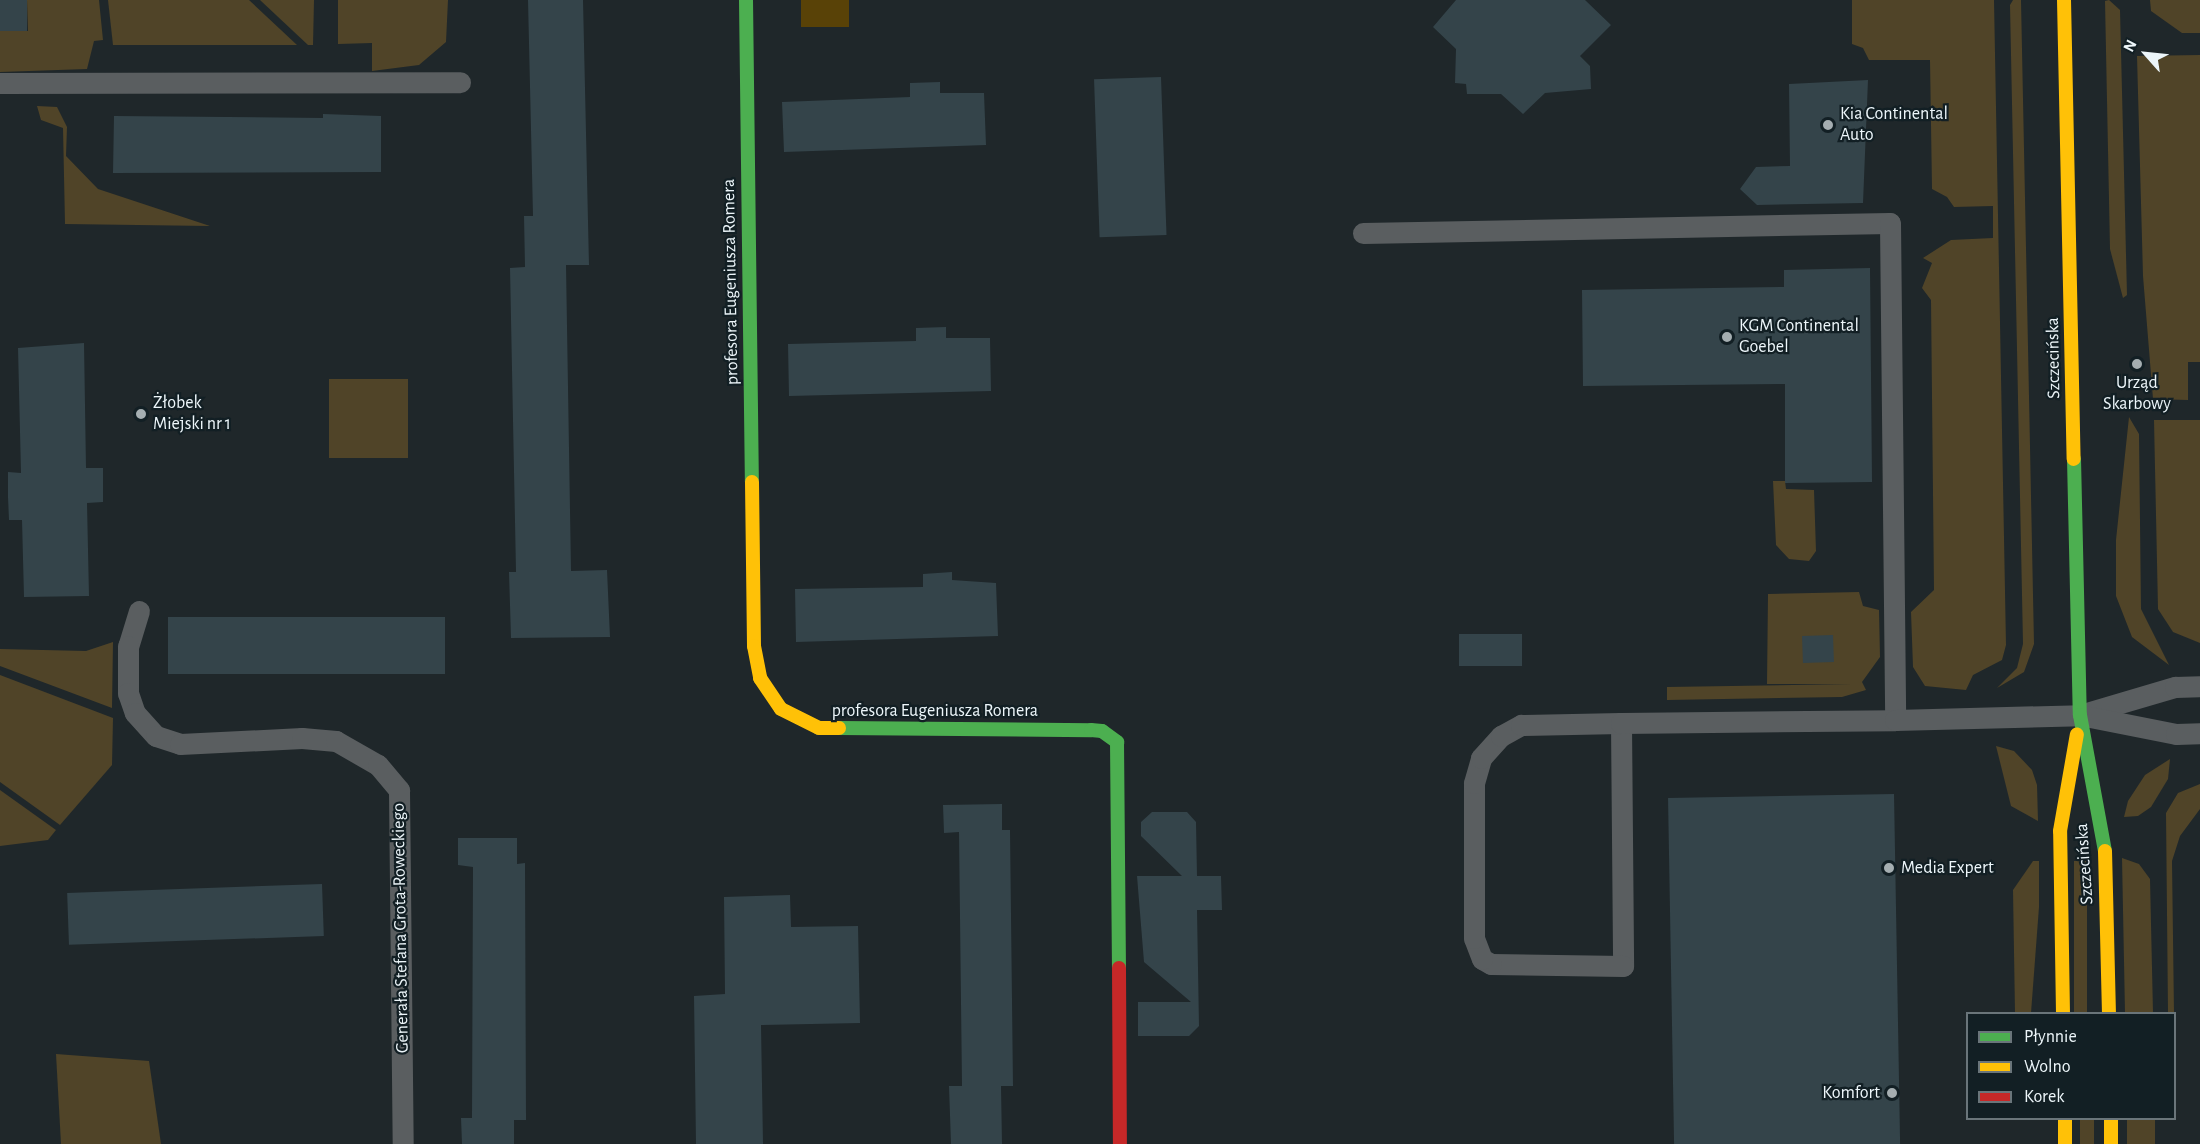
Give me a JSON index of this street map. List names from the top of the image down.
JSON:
{
  "streets": {
    "street": ["profesora Eugeniusza Romera", "Szczecińska"],
    "lane": ["Generała Stefana Grota-Roweckiego"]
  },
  "places": [
    "Kia Continental Auto",
    "KGM Continental Goebel",
    "Urząd Skarbowy",
    "Żłobek Miejski nr 1",
    "Media Expert",
    "Komfort"
  ],
  "legend": ["Płynnie", "Wolno", "Korek"],
  "north": "top left"
}
